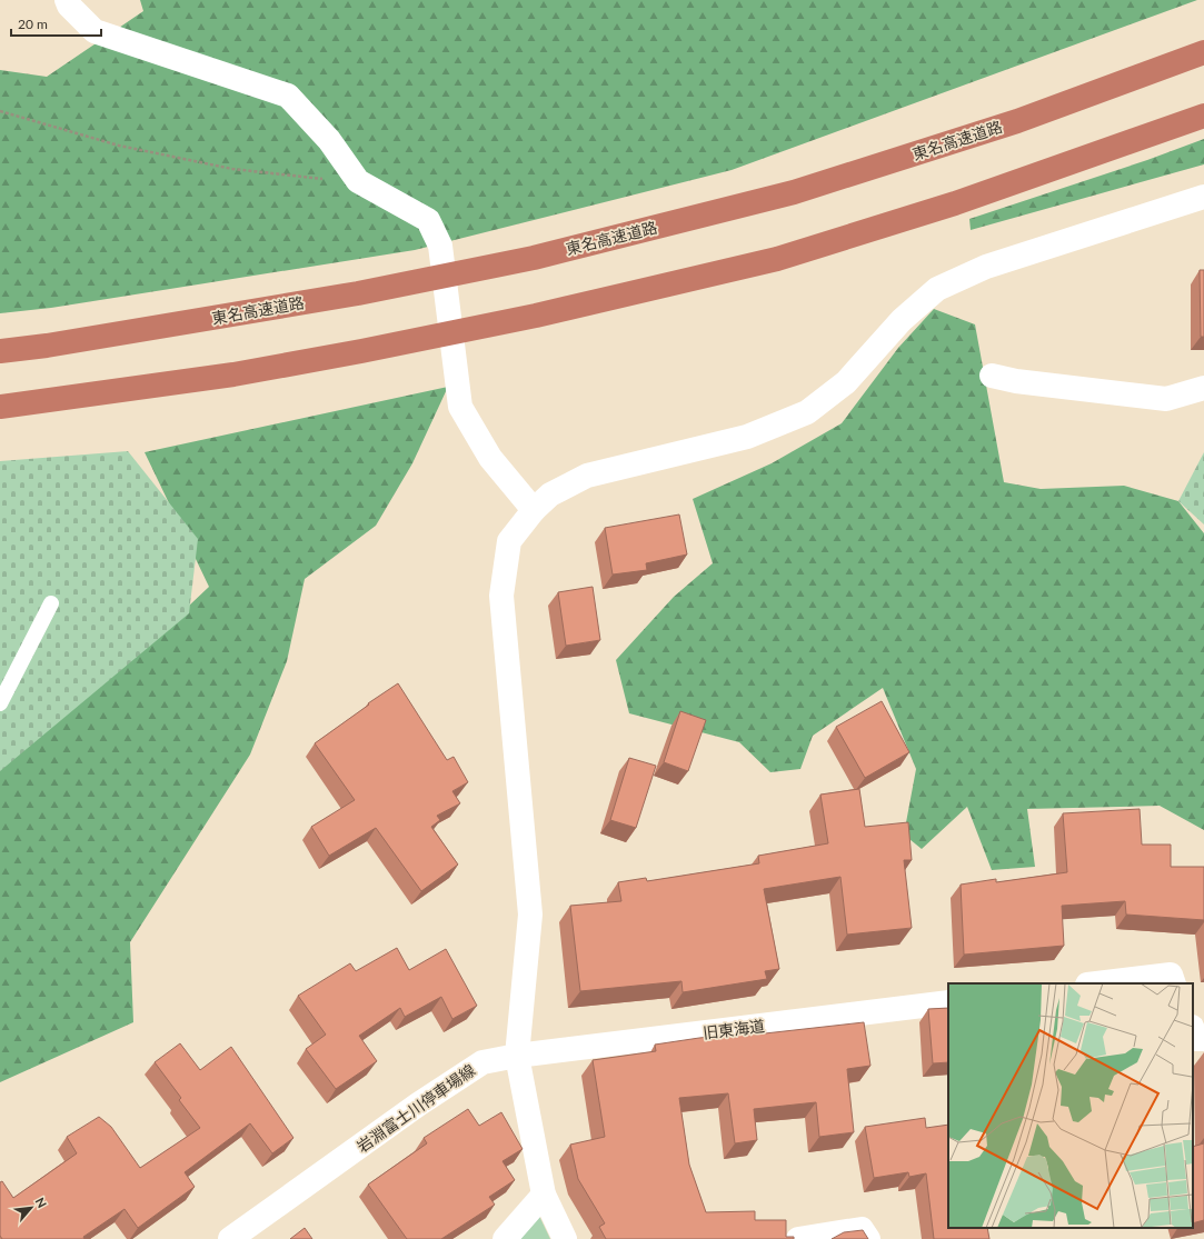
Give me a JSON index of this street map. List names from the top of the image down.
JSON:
{
  "streets": {
    "highway": ["東名高速道路"],
    "street": ["旧東海道", "岩淵富士川停車場線"]
  },
  "crossings": [
    ["旧東海道", "岩淵富士川停車場線"]
  ],
  "scale_bar": "20 m",
  "north": "top right"
}
